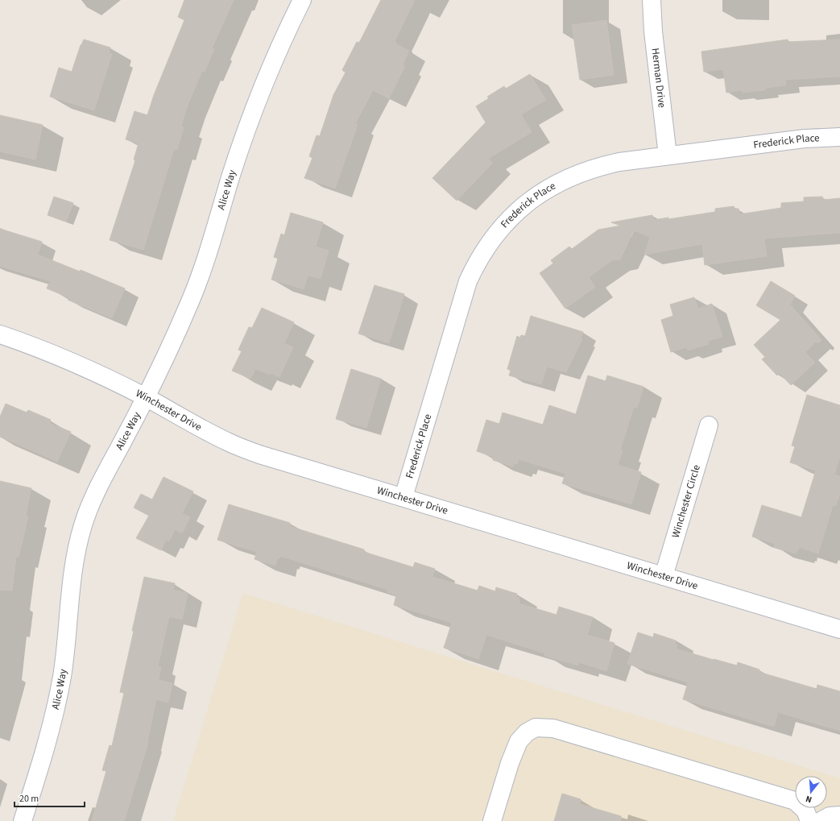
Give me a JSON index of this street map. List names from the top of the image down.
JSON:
{
  "streets": {
    "street": [
      "Herman Drive",
      "Frederick Place",
      "Alice Way",
      "Winchester Drive",
      "Winchester Circle"
    ]
  },
  "crossings": [
    ["Herman Drive", "Frederick Place"],
    ["Frederick Place", "Winchester Drive"],
    ["Alice Way", "Winchester Drive"],
    ["Winchester Drive", "Winchester Circle"]
  ],
  "scale_bar": "20 m",
  "north": "bottom"
}
